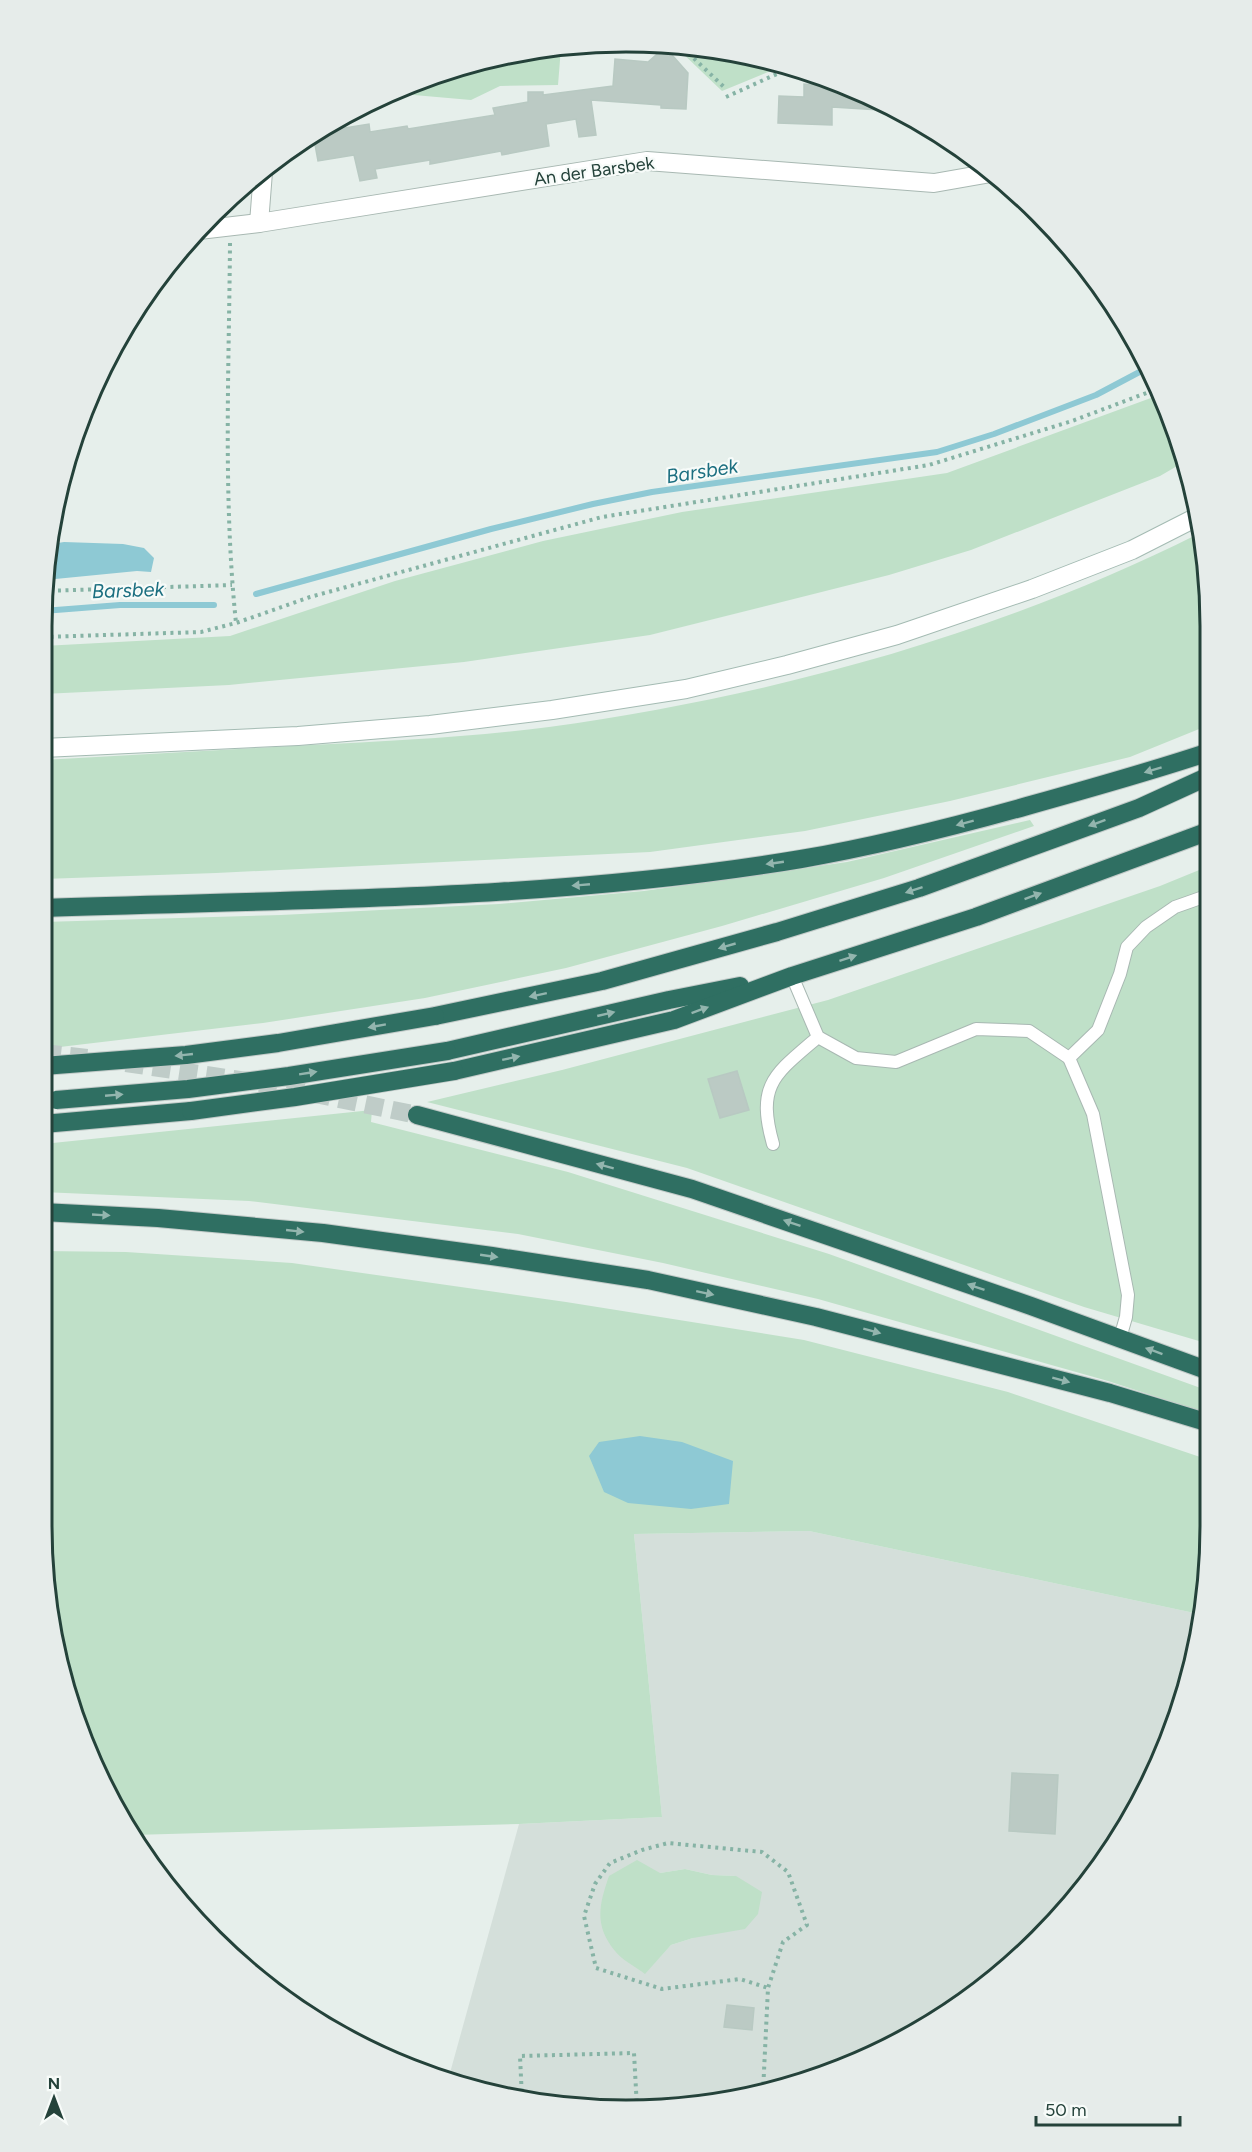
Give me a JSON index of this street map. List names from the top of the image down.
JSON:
{
  "streets": {
    "main road": ["An der Barsbek"]
  },
  "water": ["Barsbek"],
  "scale_bar": "50 m",
  "north": "top"
}
